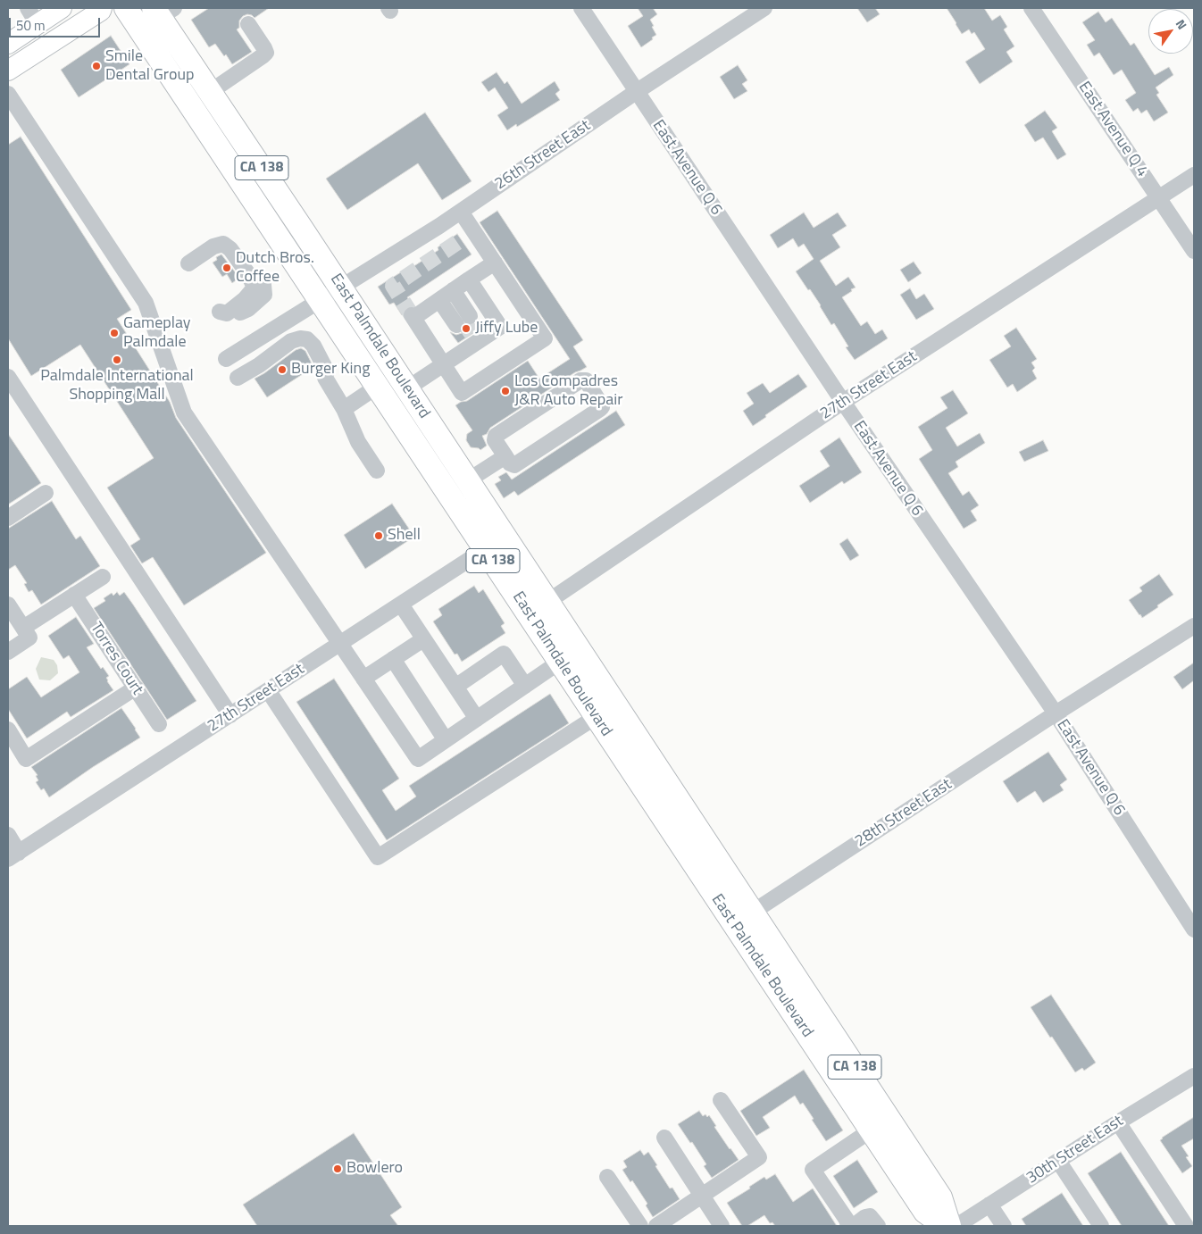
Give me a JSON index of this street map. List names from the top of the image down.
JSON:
{
  "streets": {
    "highway": ["CA 138", "East Palmdale Boulevard"],
    "street": [
      "East Avenue Q 4",
      "26th Street East",
      "East Avenue Q 6",
      "27th Street East",
      "Torres Court",
      "28th Street East",
      "30th Street East"
    ]
  },
  "crossings": [
    ["East Avenue Q 4", "27th Street East"],
    ["26th Street East", "East Avenue Q 6"],
    ["26th Street East", "East Palmdale Boulevard"],
    ["East Avenue Q 6", "27th Street East"],
    ["East Avenue Q 6", "28th Street East"],
    ["East Palmdale Boulevard", "27th Street East"],
    ["East Palmdale Boulevard", "28th Street East"]
  ],
  "places": [
    "Smile Dental Group",
    "Dutch Bros. Coffee",
    "Jiffy Lube",
    "Gameplay Palmdale",
    "Palmdale International Shopping Mall",
    "Burger King",
    "Los Compadres J&R Auto Repair",
    "Shell",
    "Bowlero"
  ],
  "scale_bar": "50 m",
  "north": "top right"
}
